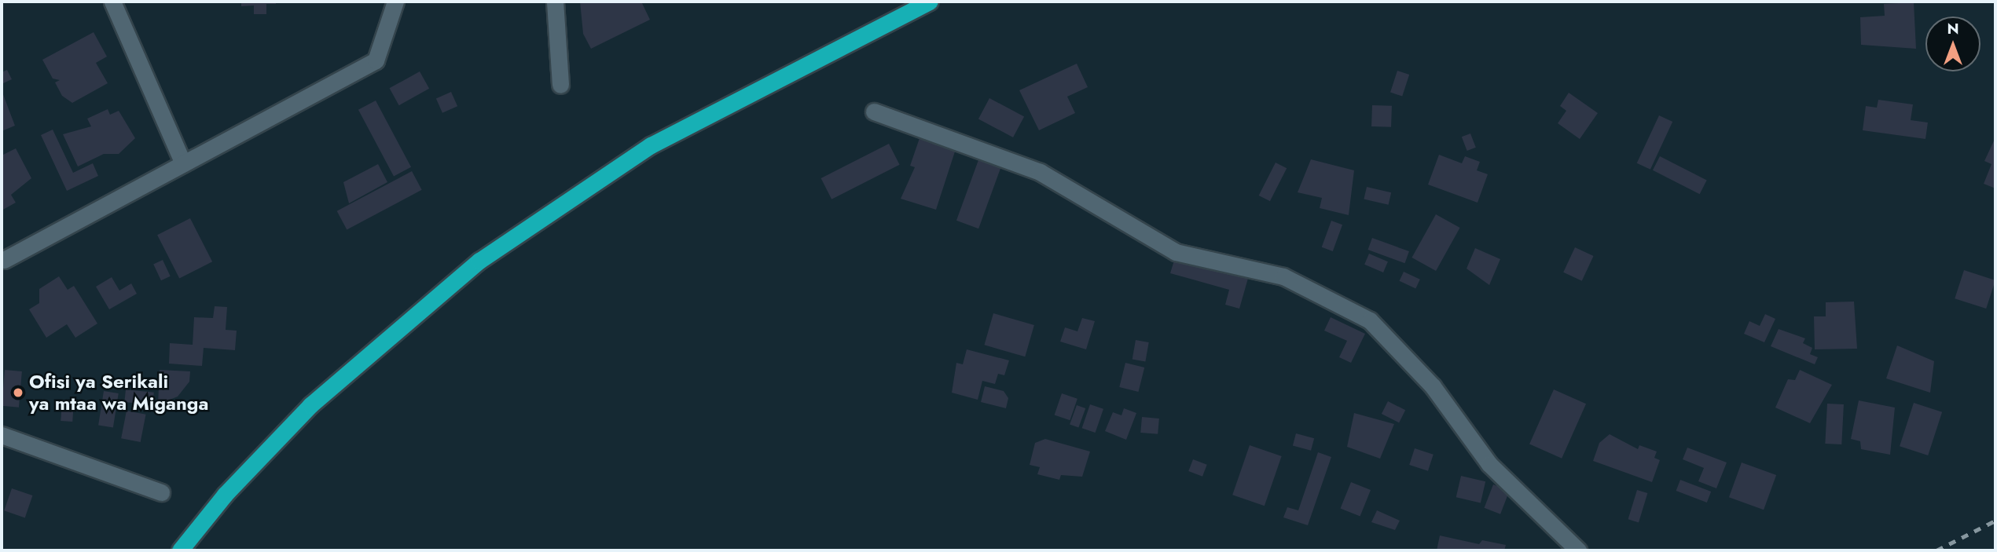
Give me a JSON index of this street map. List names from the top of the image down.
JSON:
{
  "places": ["Ofisi ya Serikali ya mtaa wa Miganga"],
  "north": "top"
}
